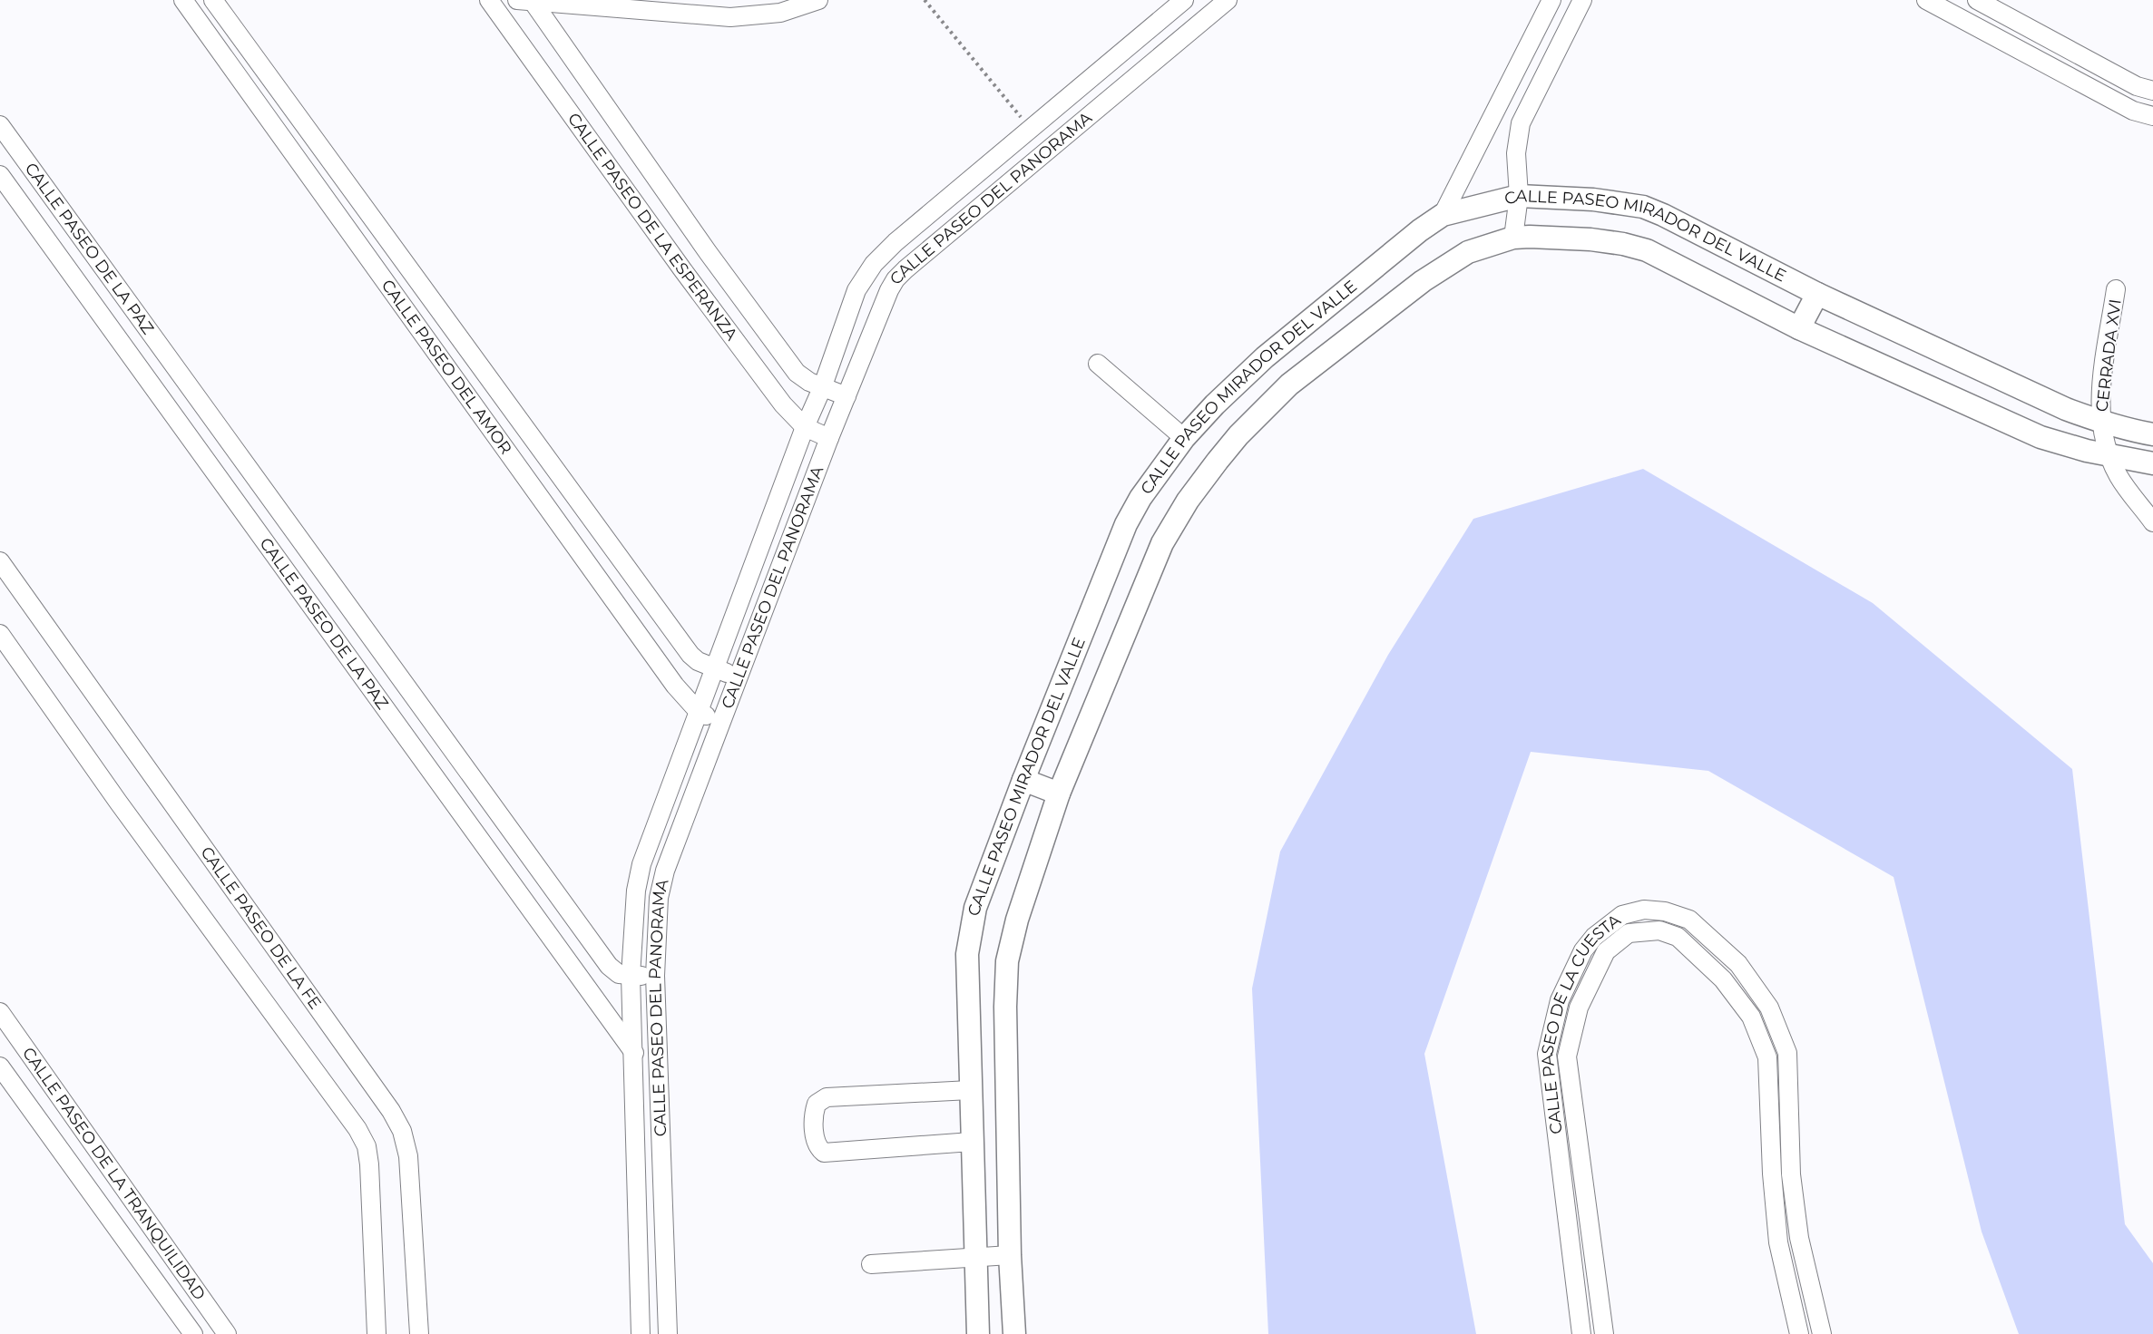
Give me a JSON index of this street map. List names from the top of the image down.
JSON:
{
  "streets": {
    "street": [
      "CALLE PASEO DEL PANORAMA",
      "CALLE PASEO DE LA ESPERANZA",
      "CALLE PASEO MIRADOR DEL VALLE",
      "CALLE PASEO DE LA PAZ",
      "CERRADA XVI",
      "CALLE PASEO DEL AMOR",
      "CALLE PASEO DE LA FE",
      "CALLE PASEO DE LA CUESTA",
      "CALLE PASEO DE LA TRANQUILIDAD"
    ]
  },
  "crossings": [
    ["CALLE PASEO DEL PANORAMA", "CALLE PASEO DE LA ESPERANZA"],
    ["CALLE PASEO DEL PANORAMA", "CALLE PASEO DE LA PAZ"],
    ["CALLE PASEO DEL PANORAMA", "CALLE PASEO DEL AMOR"],
    ["CALLE PASEO MIRADOR DEL VALLE", "CERRADA XVI"]
  ]
}
